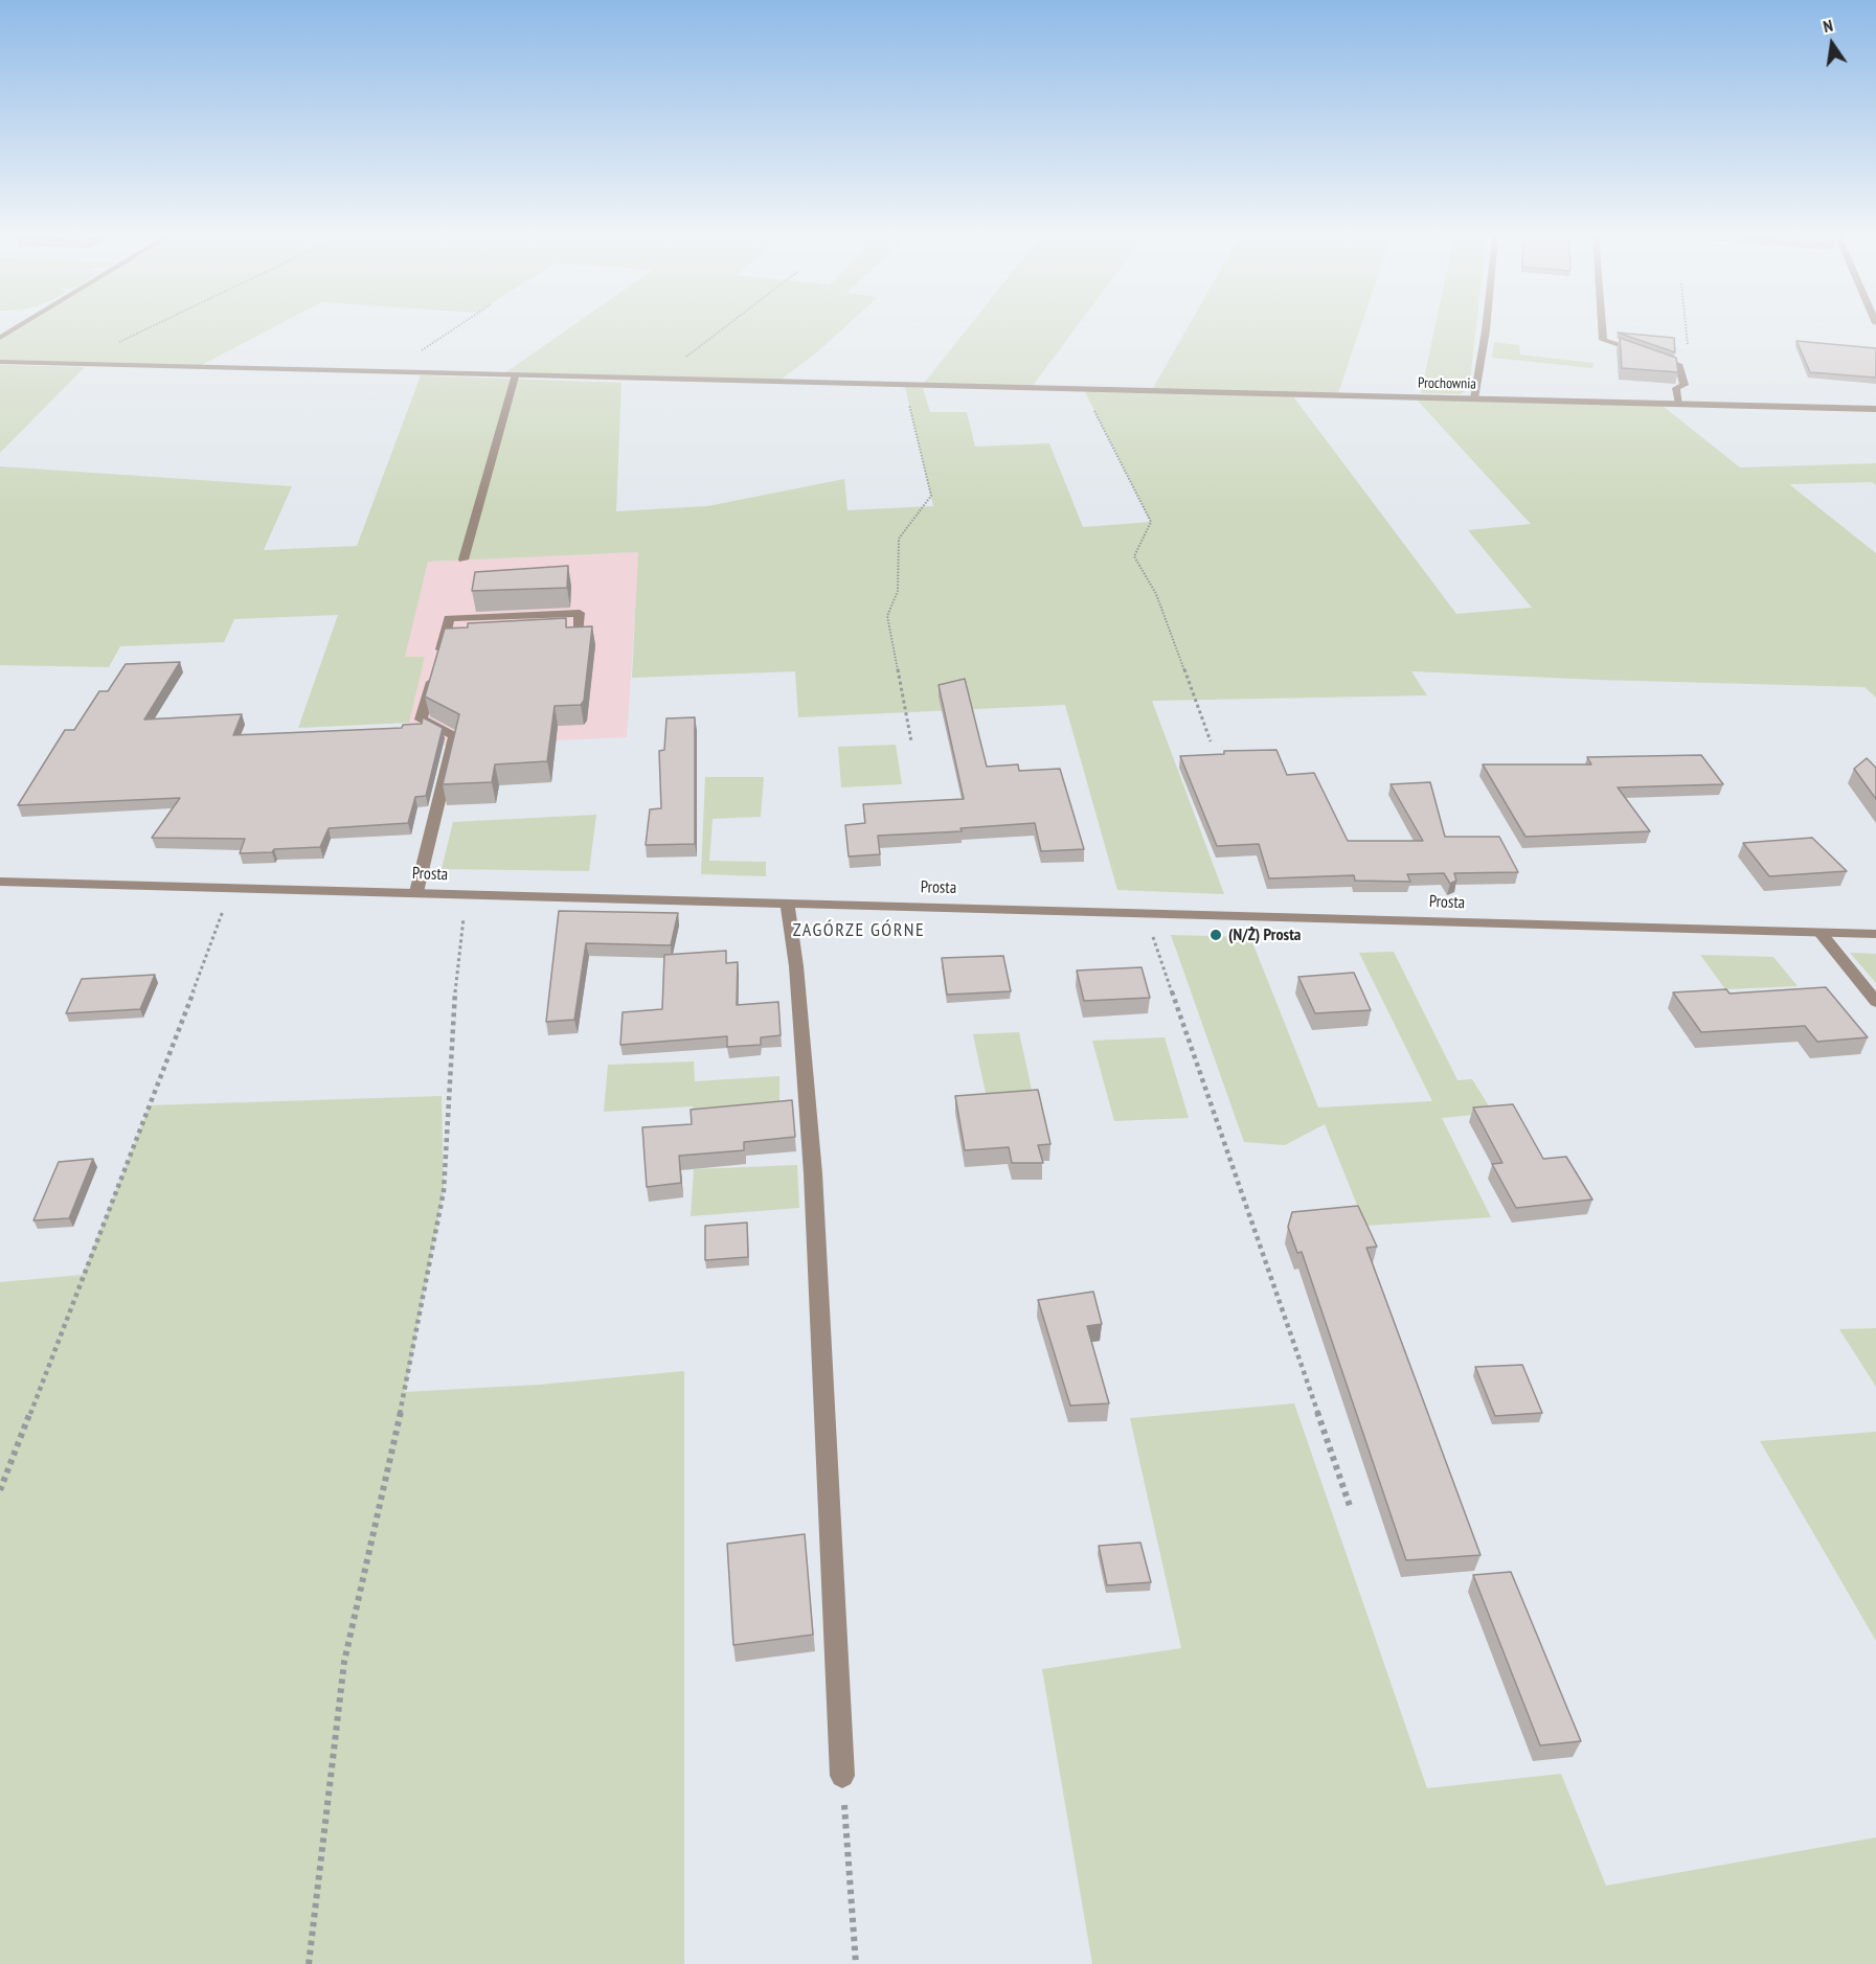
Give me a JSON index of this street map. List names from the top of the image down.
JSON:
{
  "streets": {
    "street": ["Prochownia", "Prosta"]
  },
  "districts": ["ZAGÓRZE GÓRNE"],
  "places": ["(N/Ż) Prosta"],
  "north": "top"
}
